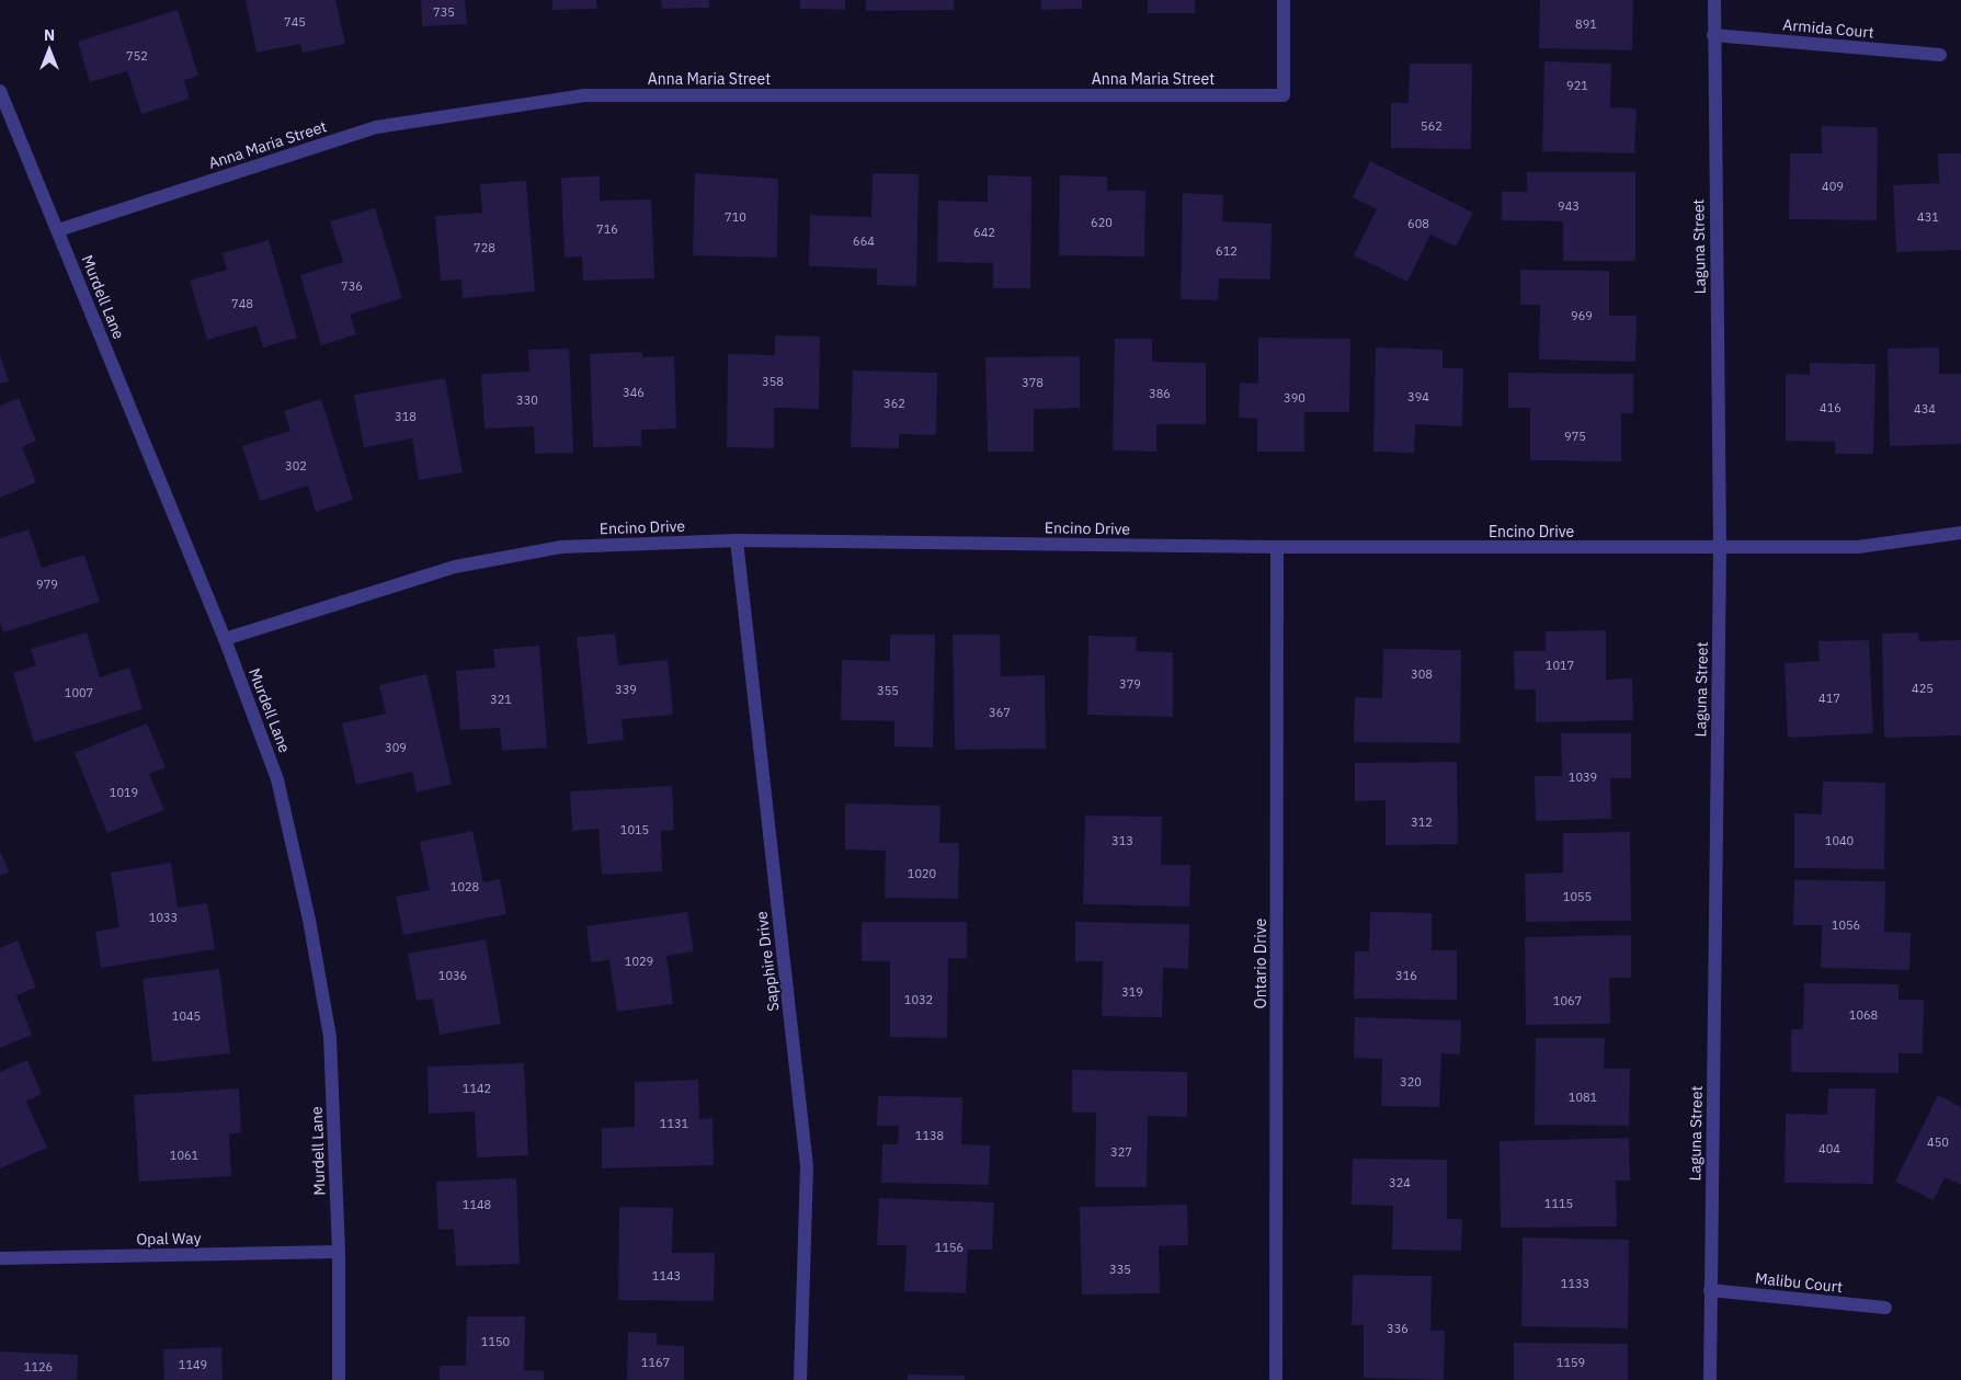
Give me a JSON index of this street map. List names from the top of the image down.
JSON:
{
  "streets": {
    "street": [
      "Armida Court",
      "Anna Maria Street",
      "Laguna Street",
      "Murdell Lane",
      "Encino Drive",
      "Sapphire Drive",
      "Ontario Drive",
      "Opal Way",
      "Malibu Court"
    ]
  },
  "crossings": [
    ["Armida Court", "Laguna Street"],
    ["Anna Maria Street", "Murdell Lane"],
    ["Laguna Street", "Encino Drive"],
    ["Laguna Street", "Malibu Court"],
    ["Murdell Lane", "Encino Drive"],
    ["Murdell Lane", "Opal Way"],
    ["Encino Drive", "Sapphire Drive"],
    ["Encino Drive", "Ontario Drive"]
  ],
  "house_numbers": [
    "735",
    "745",
    "891",
    "752",
    "921",
    "562",
    "409",
    "943",
    "710",
    "431",
    "620",
    "608",
    "716",
    "642",
    "664",
    "728",
    "612",
    "736",
    "748",
    "969",
    "358",
    "378",
    "346",
    "386",
    "394",
    "390",
    "330",
    "362",
    "416",
    "434",
    "318",
    "975",
    "302",
    "979",
    "1017",
    "308",
    "379",
    "425",
    "339",
    "355",
    "1007",
    "417",
    "321",
    "367",
    "309",
    "1039",
    "1019",
    "312",
    "1015",
    "313",
    "1040",
    "1020",
    "1028",
    "1055",
    "1033",
    "1056",
    "1029",
    "1036",
    "316",
    "319",
    "1032",
    "1067",
    "1068",
    "1045",
    "320",
    "1142",
    "1081",
    "1131",
    "1138",
    "450",
    "404",
    "327",
    "1061",
    "324",
    "1115",
    "1148",
    "1156",
    "335",
    "1143",
    "1133",
    "336",
    "1150",
    "1167",
    "1159",
    "1149",
    "1126"
  ],
  "north": "top"
}
